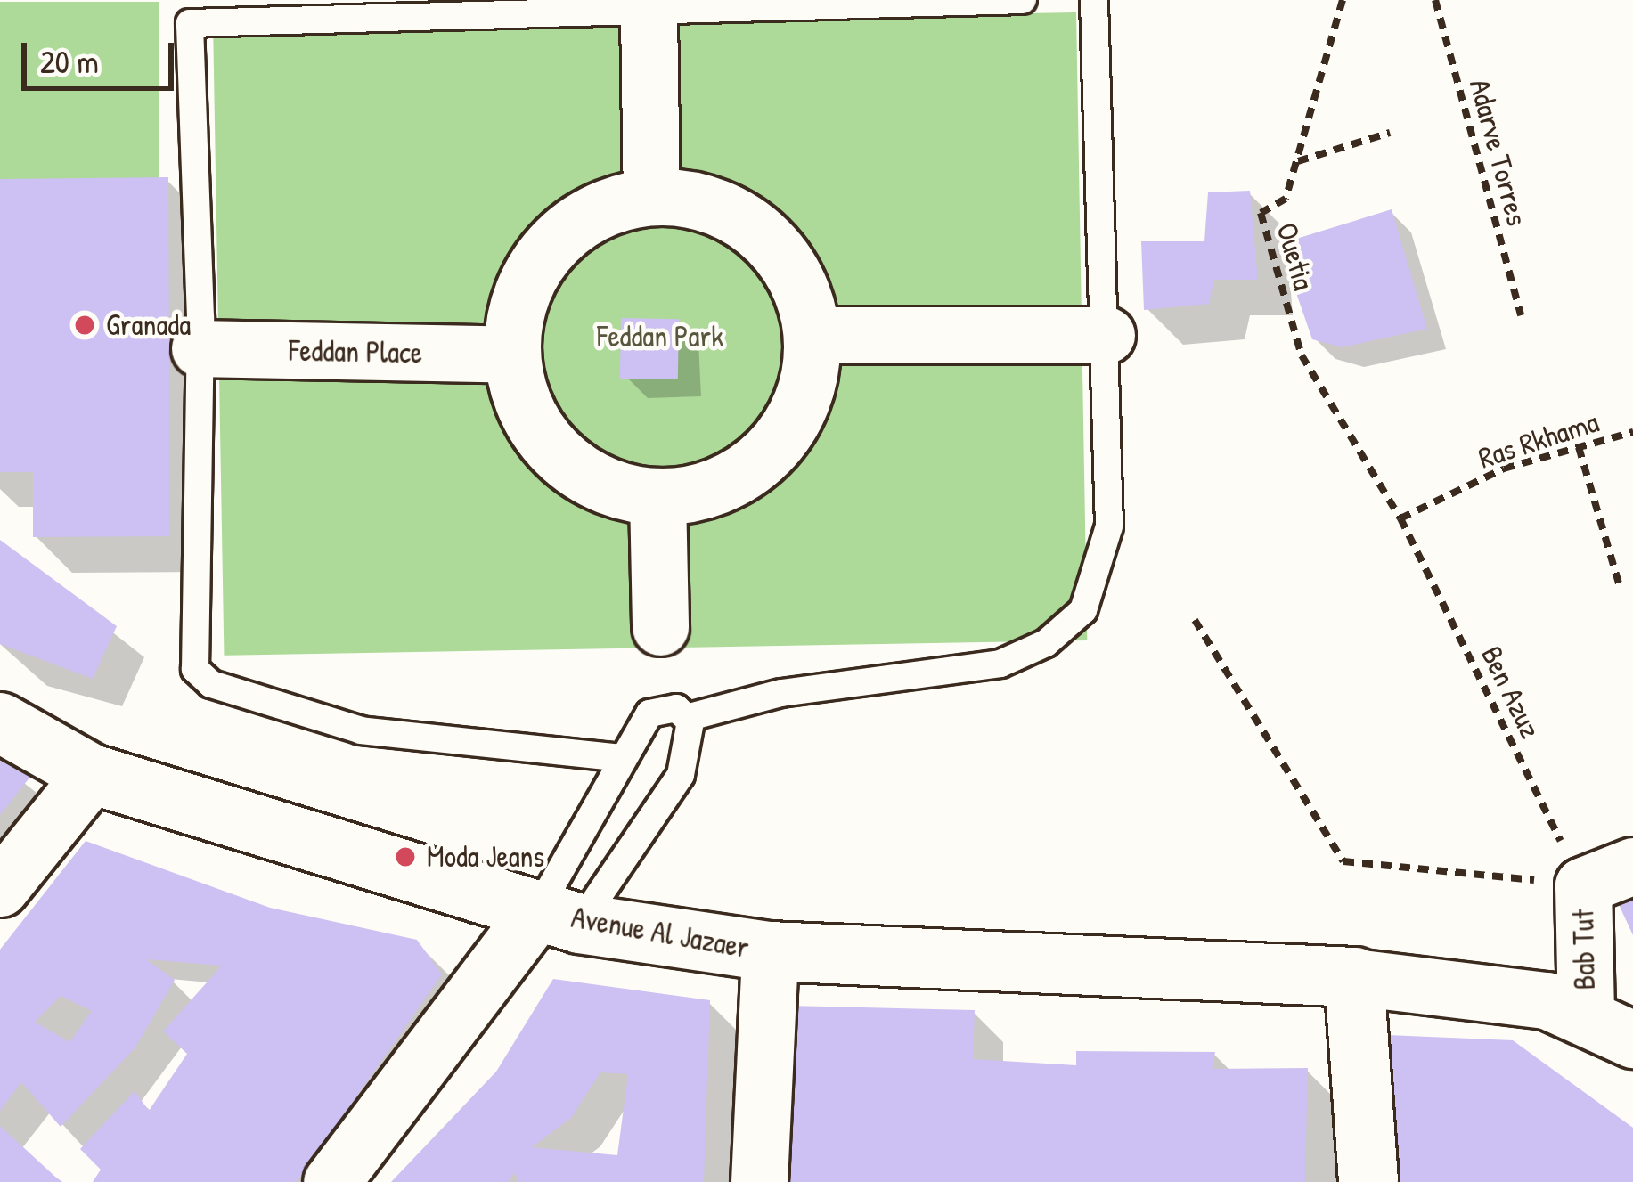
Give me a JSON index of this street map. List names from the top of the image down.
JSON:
{
  "streets": {
    "main road": ["Avenue Al Jazaer"],
    "street": ["Feddan Place", "Bab Tut"],
    "path": [
      "Adarve Torres",
      "Ouetia",
      "Ras Rkhama",
      "Ben Azuz"
    ]
  },
  "crossings": [
    ["Ouetia", "Ras Rkhama"],
    ["Ouetia", "Ben Azuz"],
    ["Ras Rkhama", "Ben Azuz"],
    ["Ben Azuz", "Bab Tut"]
  ],
  "parks": ["Feddan Park"],
  "places": ["Granada", "Moda Jeans"],
  "scale_bar": "20 m"
}
